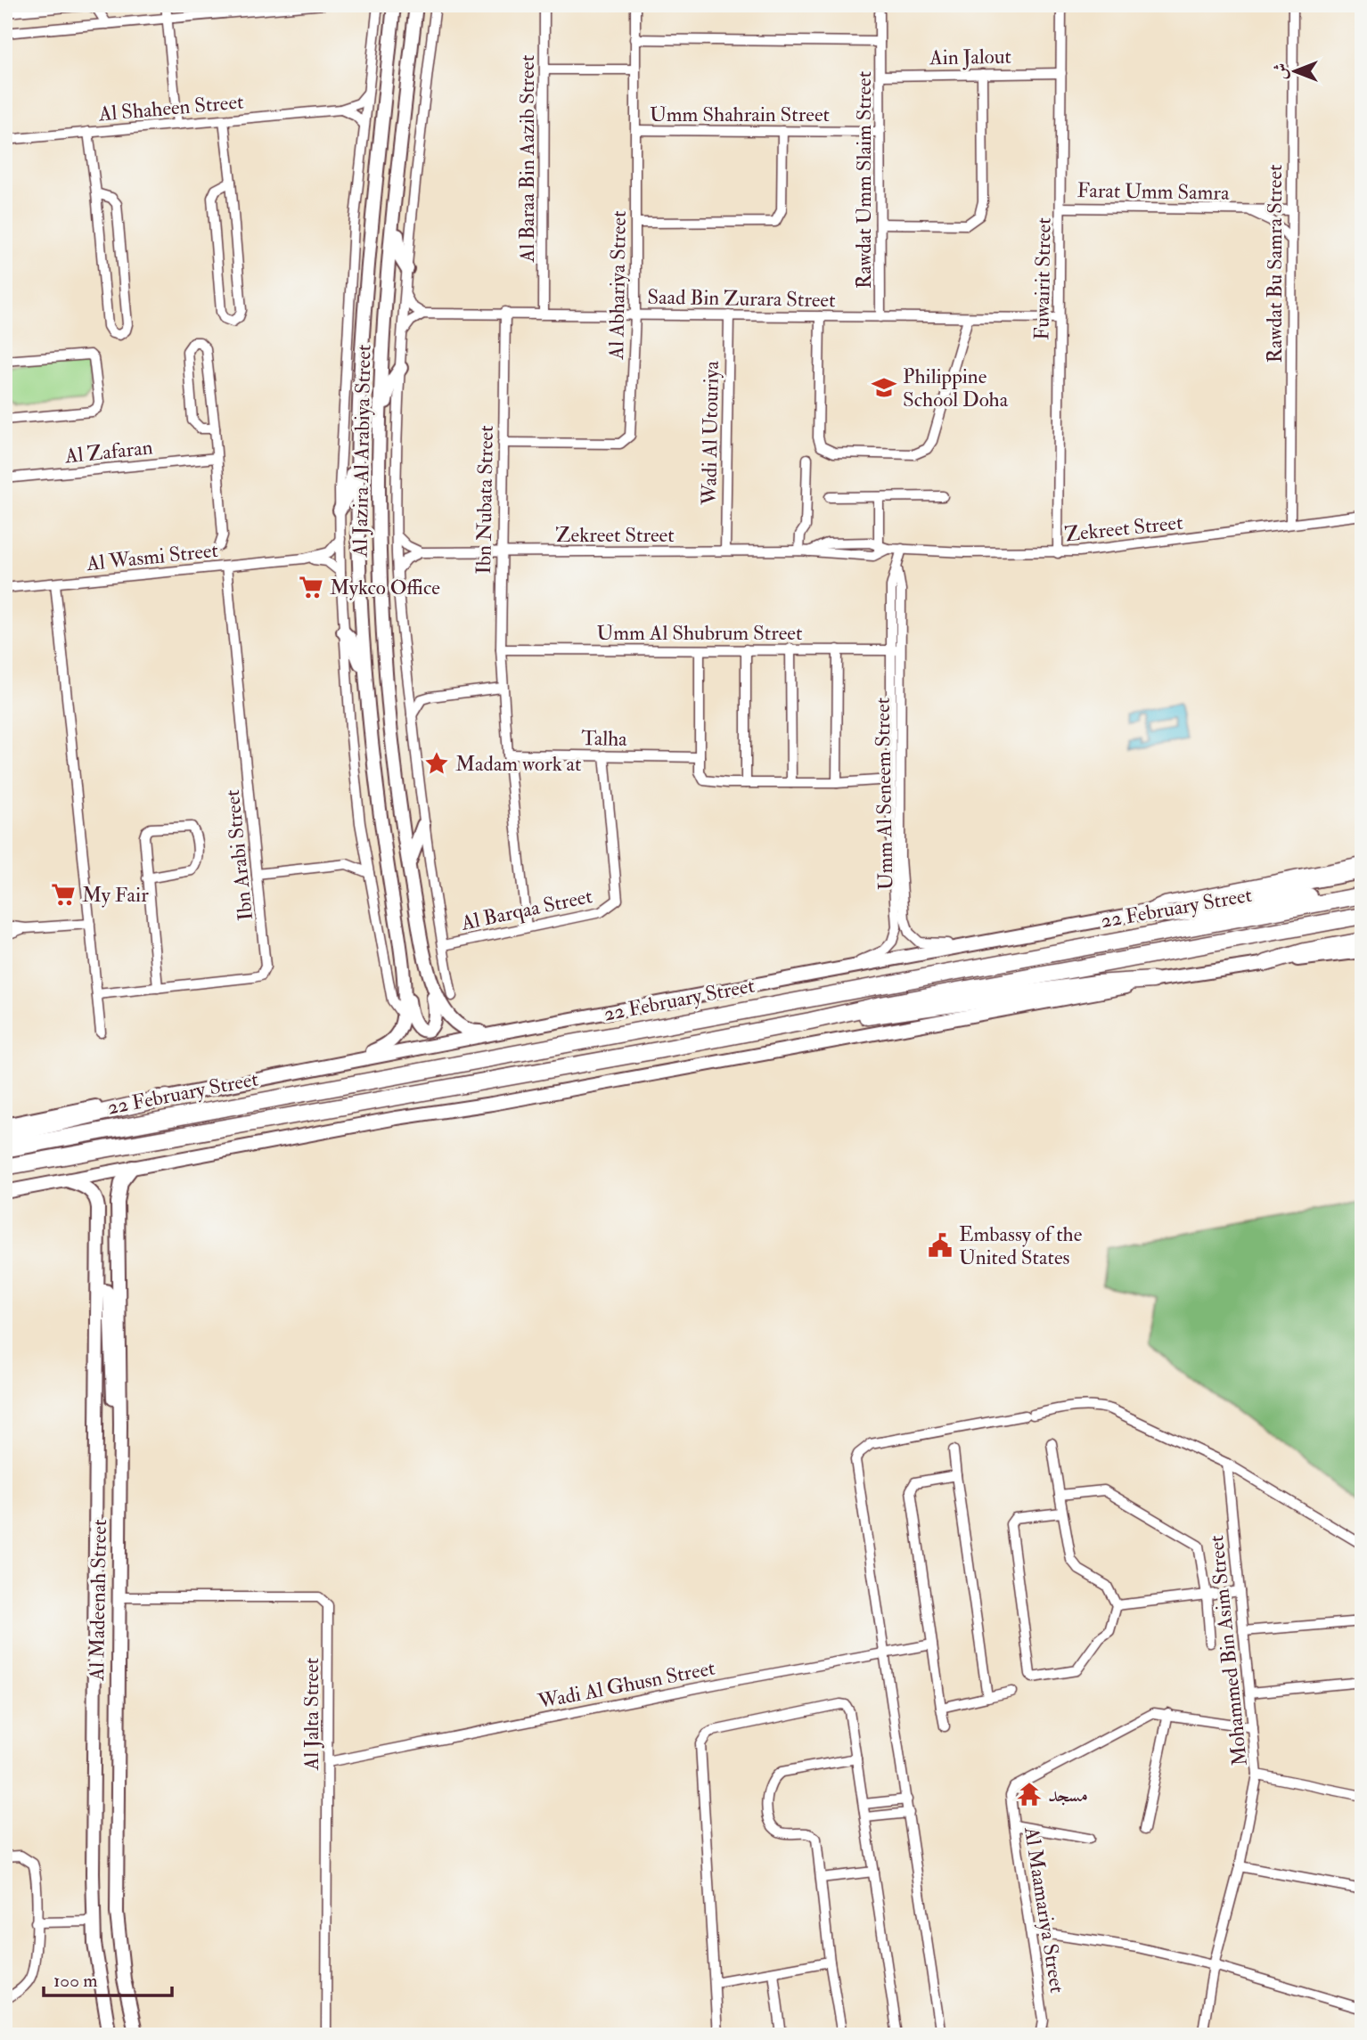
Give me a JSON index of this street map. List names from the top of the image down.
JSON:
{
  "streets": {
    "highway": ["22 February Street"],
    "main road": ["Al Jazira Al Arabiya Street", "Al Madeenah Street"],
    "street": [
      "Ain Jalout",
      "Al Shaheen Street",
      "Umm Shahrain Street",
      "Al Baraa Bin Aazib Street",
      "Rawdat Umm Slaim Street",
      "Farat Umm Samra",
      "Rawdat Bu Samra Street",
      "Fuwairit Street",
      "Al Abhariya Street",
      "Saad Bin Zurara Street",
      "Wadi Al Utouriya",
      "Al Zafaran",
      "Ibn Nubata Street",
      "Zekreet Street",
      "Al Wasmi Street",
      "Umm Al Shubrum Street",
      "Talha",
      "Umm Al Seneem Street",
      "Ibn Arabi Street",
      "Al Barqaa Street",
      "Mohammed Bin Asim Street",
      "Wadi Al Ghusn Street",
      "Al Jalta Street",
      "Al Maamariya Street"
    ]
  },
  "crossings": [
    ["Ain Jalout", "Rawdat Umm Slaim Street"],
    ["Ain Jalout", "Fuwairit Street"],
    ["Al Shaheen Street", "Al Jazira Al Arabiya Street"],
    ["Umm Shahrain Street", "Rawdat Umm Slaim Street"],
    ["Umm Shahrain Street", "Al Abhariya Street"],
    ["Al Baraa Bin Aazib Street", "Saad Bin Zurara Street"],
    ["Rawdat Umm Slaim Street", "Saad Bin Zurara Street"],
    ["Farat Umm Samra", "Rawdat Bu Samra Street"],
    ["Farat Umm Samra", "Fuwairit Street"],
    ["Rawdat Bu Samra Street", "Zekreet Street"],
    ["Fuwairit Street", "Saad Bin Zurara Street"],
    ["Fuwairit Street", "Zekreet Street"],
    ["Al Abhariya Street", "Saad Bin Zurara Street"],
    ["Al Abhariya Street", "Ibn Nubata Street"],
    ["Saad Bin Zurara Street", "Wadi Al Utouriya"],
    ["Saad Bin Zurara Street", "Ibn Nubata Street"],
    ["Wadi Al Utouriya", "Zekreet Street"],
    ["Al Jazira Al Arabiya Street", "Al Wasmi Street"],
    ["Al Jazira Al Arabiya Street", "22 February Street"],
    ["Al Jazira Al Arabiya Street", "Al Barqaa Street"],
    ["Ibn Nubata Street", "Zekreet Street"],
    ["Ibn Nubata Street", "Umm Al Shubrum Street"],
    ["Ibn Nubata Street", "Talha"],
    ["Ibn Nubata Street", "Al Barqaa Street"],
    ["Zekreet Street", "Umm Al Seneem Street"],
    ["Al Wasmi Street", "Ibn Arabi Street"],
    ["Umm Al Shubrum Street", "Umm Al Seneem Street"],
    ["Talha", "Al Barqaa Street"],
    ["Umm Al Seneem Street", "22 February Street"],
    ["Al Madeenah Street", "Al Jalta Street"],
    ["Mohammed Bin Asim Street", "Al Maamariya Street"],
    ["Wadi Al Ghusn Street", "Al Jalta Street"]
  ],
  "places": {
    "school or university": ["Philippine School Doha"],
    "supermarket": ["Mykco Office", "My Fair"],
    "place": ["Madam work at"],
    "public building": ["Embassy of the United States"],
    "temple": ["مسجد"]
  },
  "scale_bar": "100 m",
  "north": "left"
}
